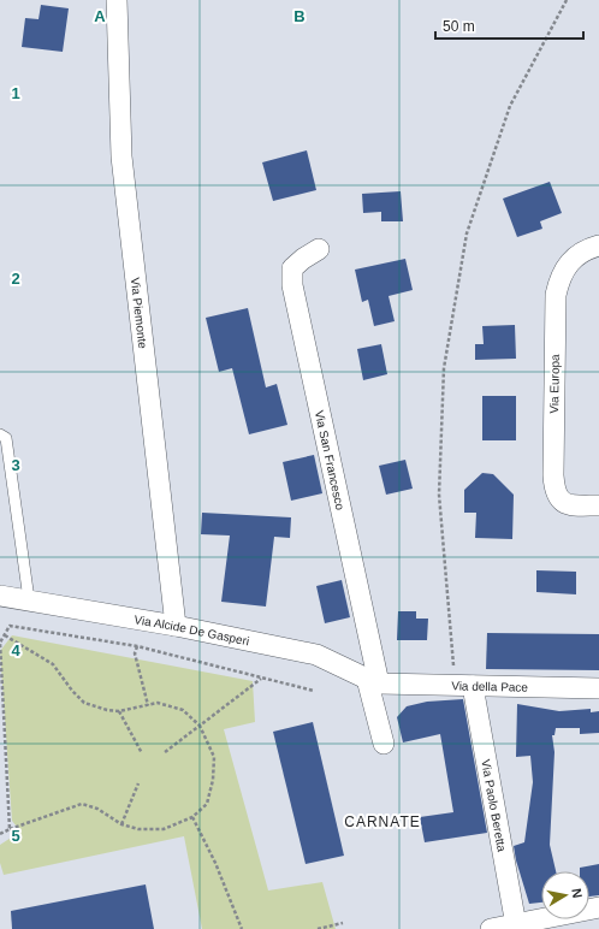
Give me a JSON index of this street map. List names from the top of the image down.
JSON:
{
  "streets": {
    "street": [
      "Via Piemonte",
      "Via Europa",
      "Via San Francesco",
      "Via Alcide De Gasperi",
      "Via della Pace",
      "Via Paolo Beretta"
    ]
  },
  "crossings": [
    ["Via Piemonte", "Via Alcide De Gasperi"],
    ["Via San Francesco", "Via Alcide De Gasperi"],
    ["Via San Francesco", "Via della Pace"],
    ["Via Alcide De Gasperi", "Via della Pace"],
    ["Via della Pace", "Via Paolo Beretta"]
  ],
  "districts": ["CARNATE"],
  "scale_bar": "50 m",
  "north": "right",
  "grid": {
    "columns": ["A", "B"],
    "rows": [
      "1",
      "2",
      "3",
      "4",
      "5"
    ]
  }
}
